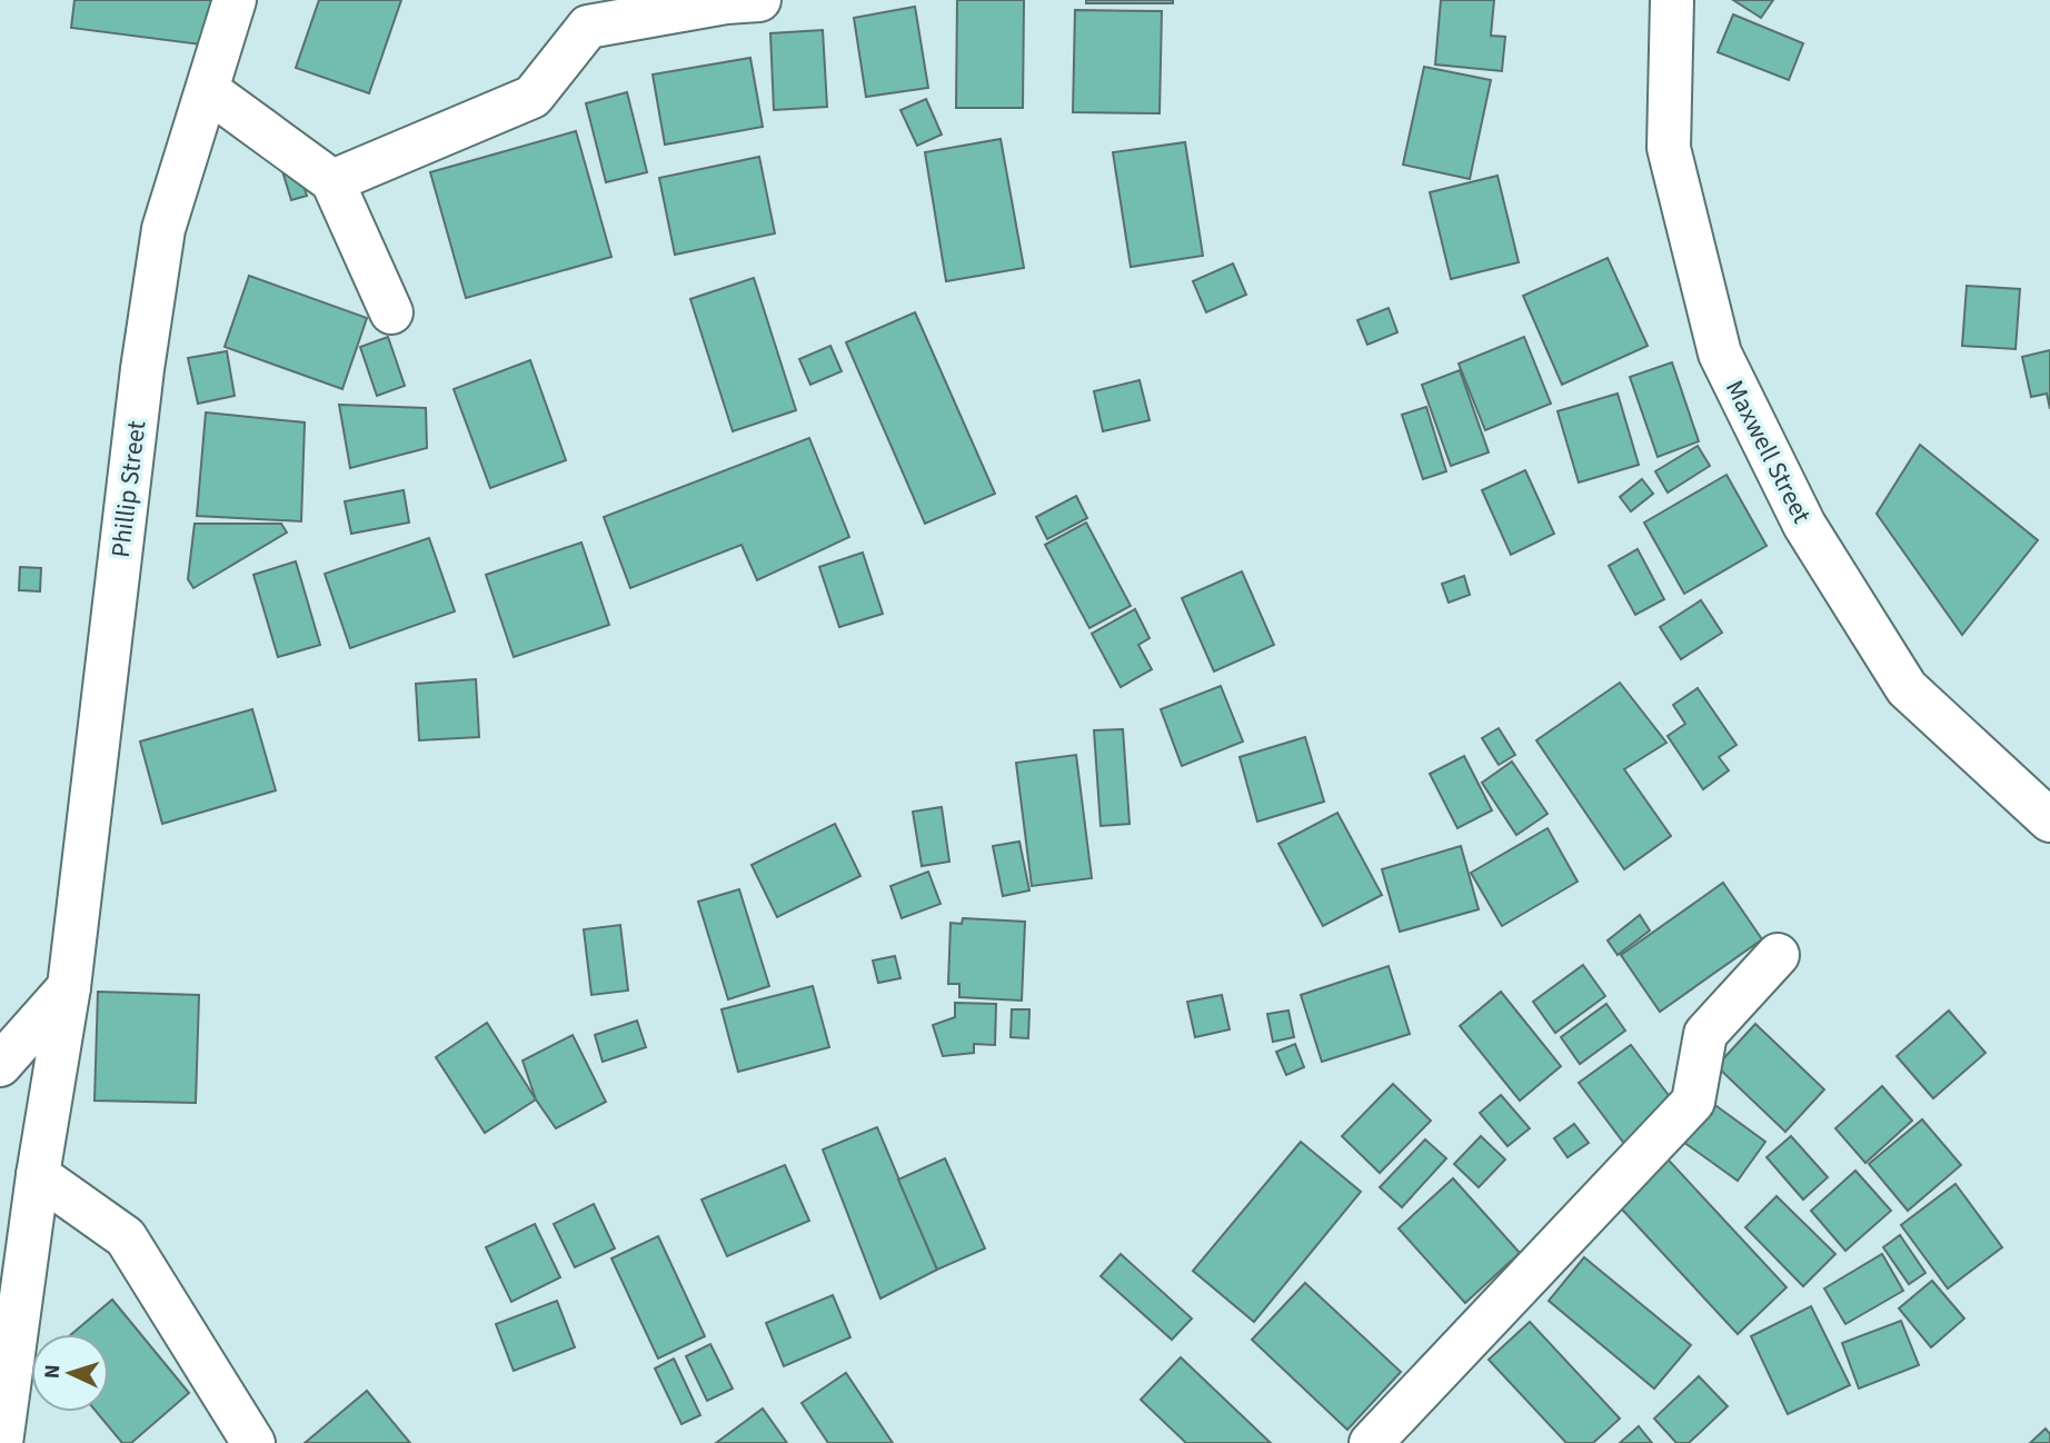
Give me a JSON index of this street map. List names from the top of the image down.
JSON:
{
  "streets": {
    "street": ["Maxwell Street", "Phillip Street"]
  },
  "north": "left"
}
